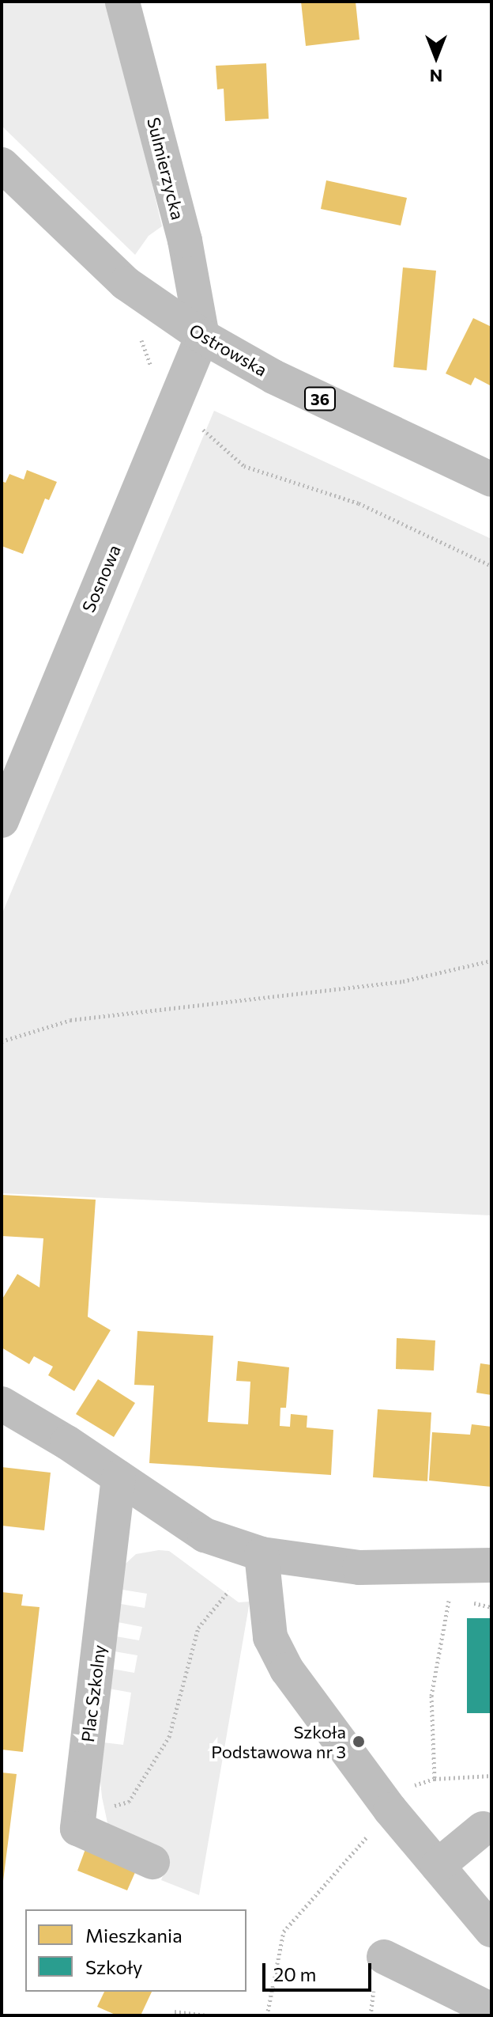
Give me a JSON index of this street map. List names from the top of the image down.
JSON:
{
  "streets": {
    "street": [
      "Sulmierzycka",
      "Ostrowska",
      "36",
      "Sosnowa",
      "Plac Szkolny"
    ]
  },
  "crossings": [
    ["Sulmierzycka", "Ostrowska"],
    ["Sulmierzycka", "Sosnowa"],
    ["Ostrowska", "Sosnowa"]
  ],
  "places": ["Szkoła Podstawowa nr 3"],
  "legend": ["Mieszkania", "Szkoły"],
  "scale_bar": "20 m",
  "north": "bottom"
}
